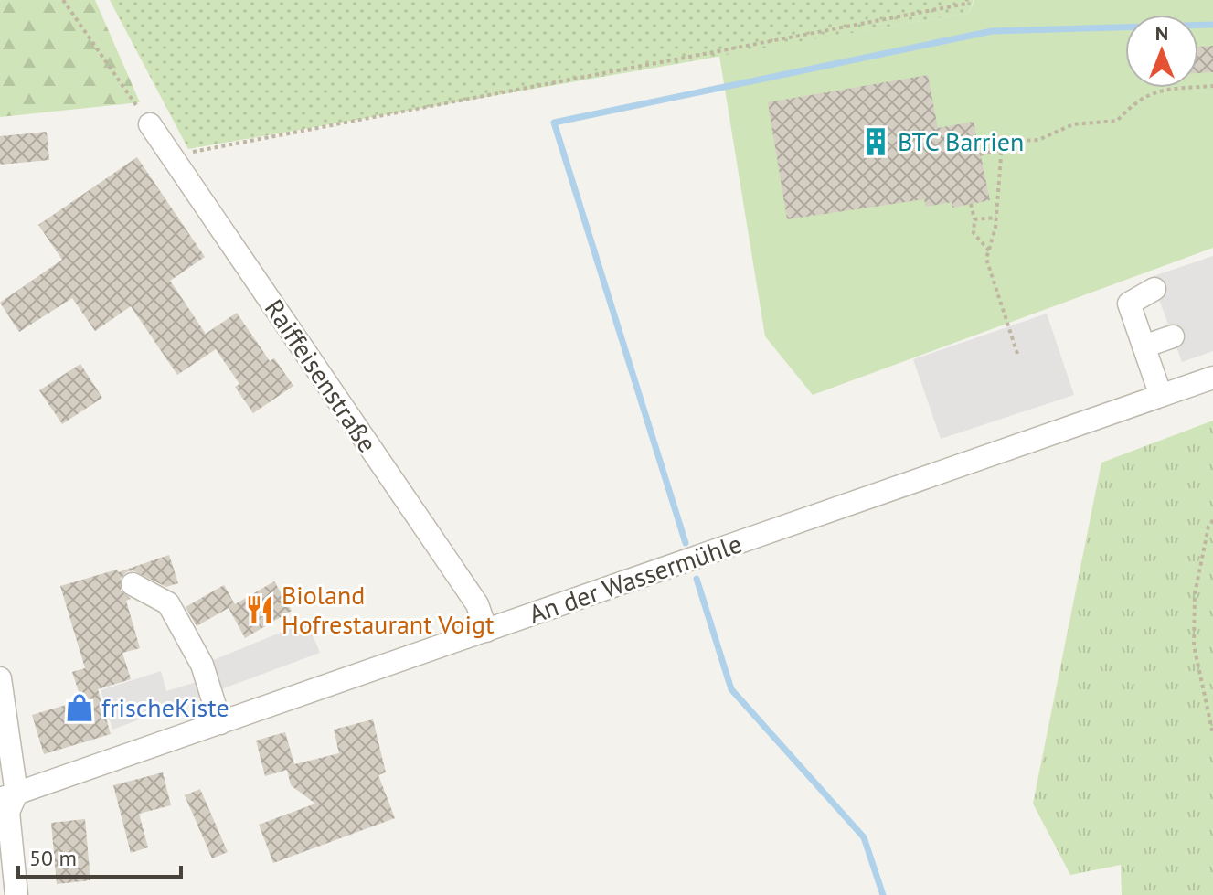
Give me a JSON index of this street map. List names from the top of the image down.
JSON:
{
  "streets": {
    "street": ["Raiffeisenstraße", "An der Wassermühle"]
  },
  "crossings": [
    ["Raiffeisenstraße", "An der Wassermühle"]
  ],
  "places": {
    "building": ["BTC Barrien"],
    "restaurant": ["Bioland Hofrestaurant Voigt"],
    "shop": ["frischeKiste"]
  },
  "scale_bar": "50 m",
  "north": "top"
}
